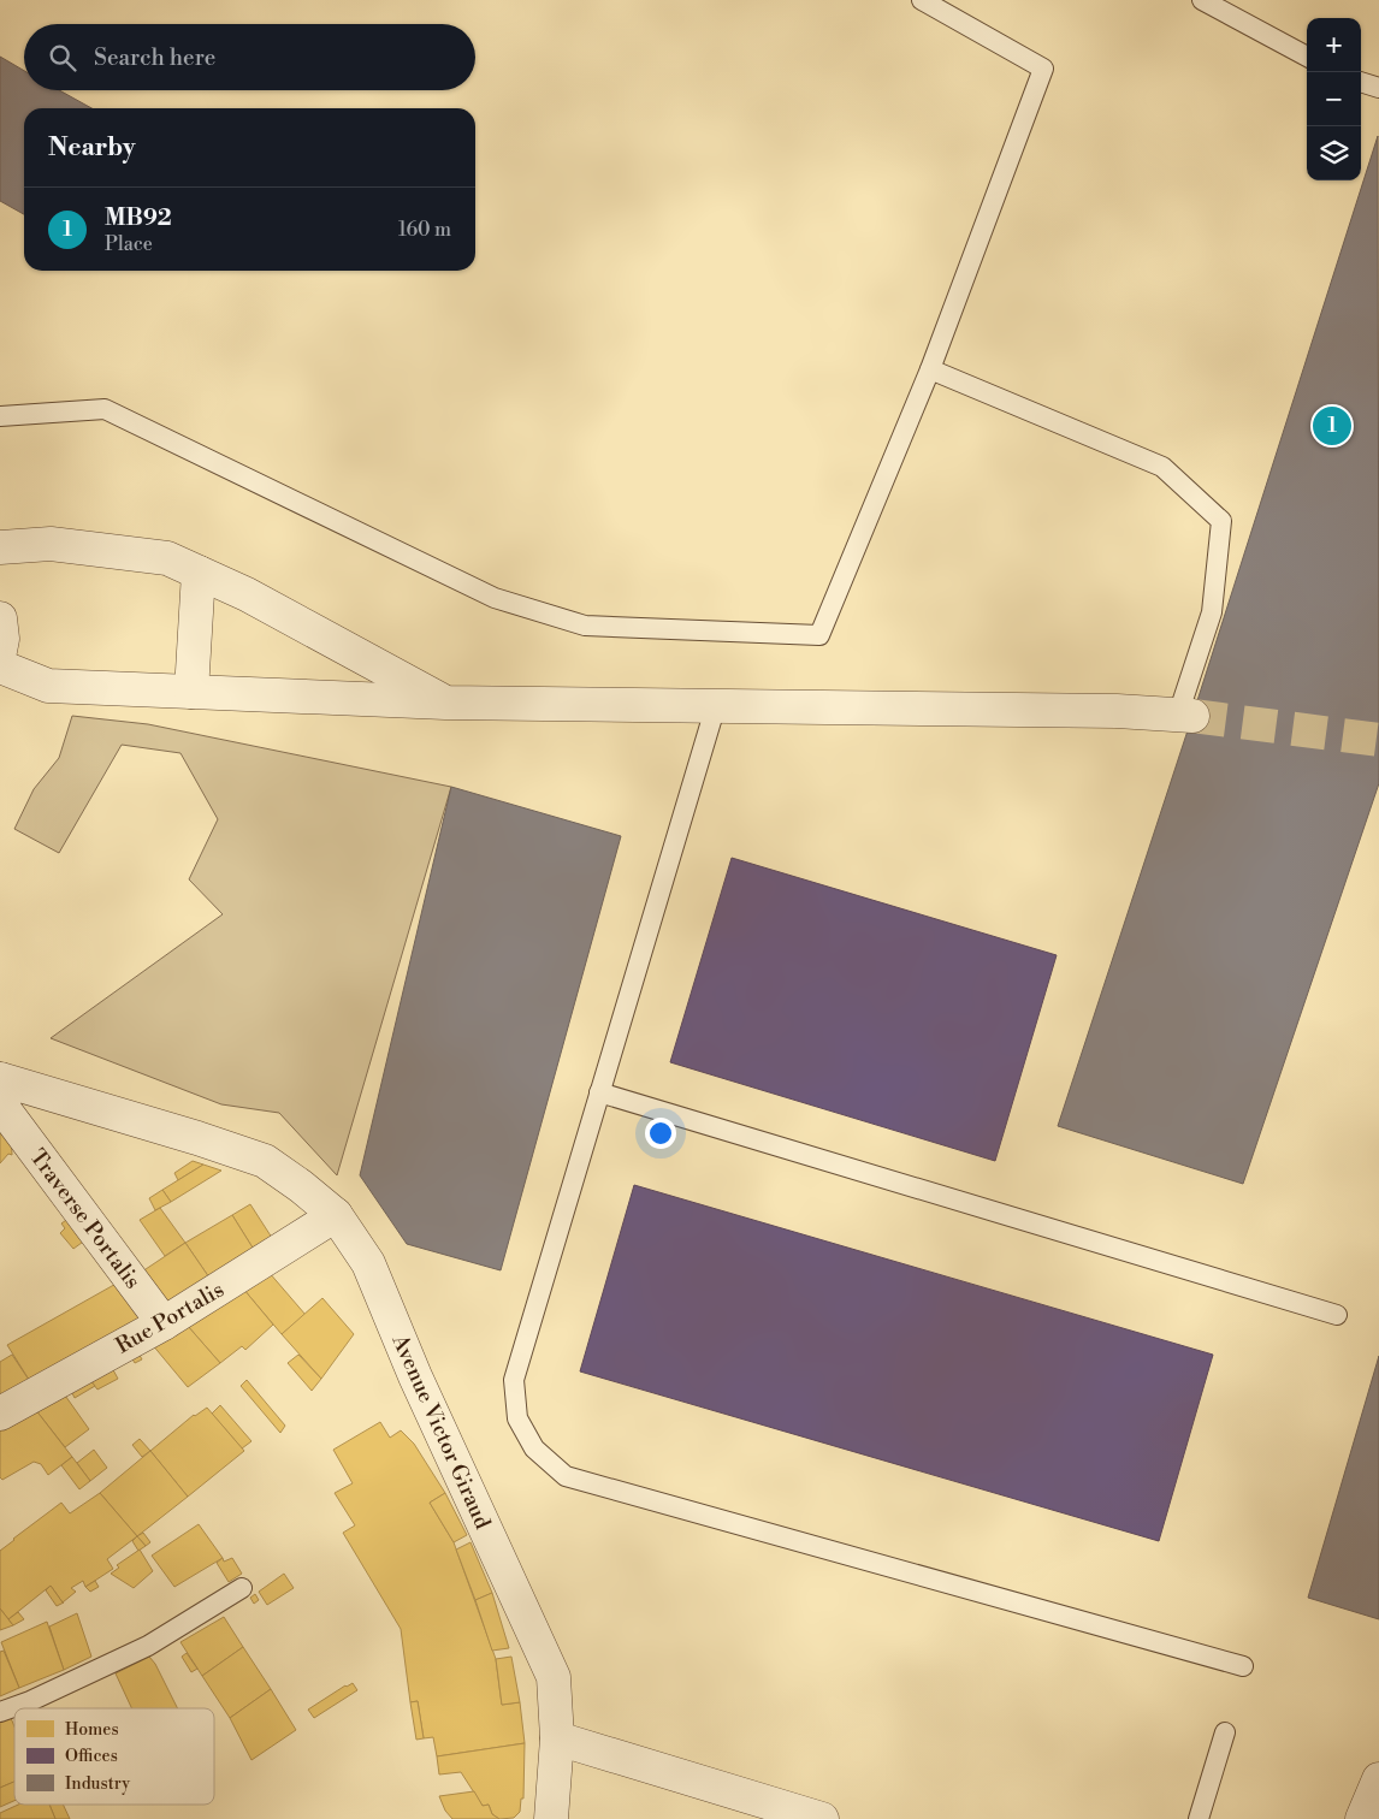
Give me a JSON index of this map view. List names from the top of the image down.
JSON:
{
  "streets": {
    "street": ["Traverse Portalis", "Rue Portalis", "Avenue Victor Giraud"]
  },
  "crossings": [
    ["Traverse Portalis", "Rue Portalis"],
    ["Traverse Portalis", "Avenue Victor Giraud"],
    ["Rue Portalis", "Avenue Victor Giraud"]
  ],
  "legend": ["Homes", "Offices", "Industry"],
  "page": {
    "map_buttons": ["+", "−"],
    "search": "Search here",
    "heading": "Nearby",
    "list": [
      {
        "mark": "1",
        "name": "MB92",
        "note": "Place",
        "value": "160 m"
      }
    ],
    "pins": "1"
  }
}
